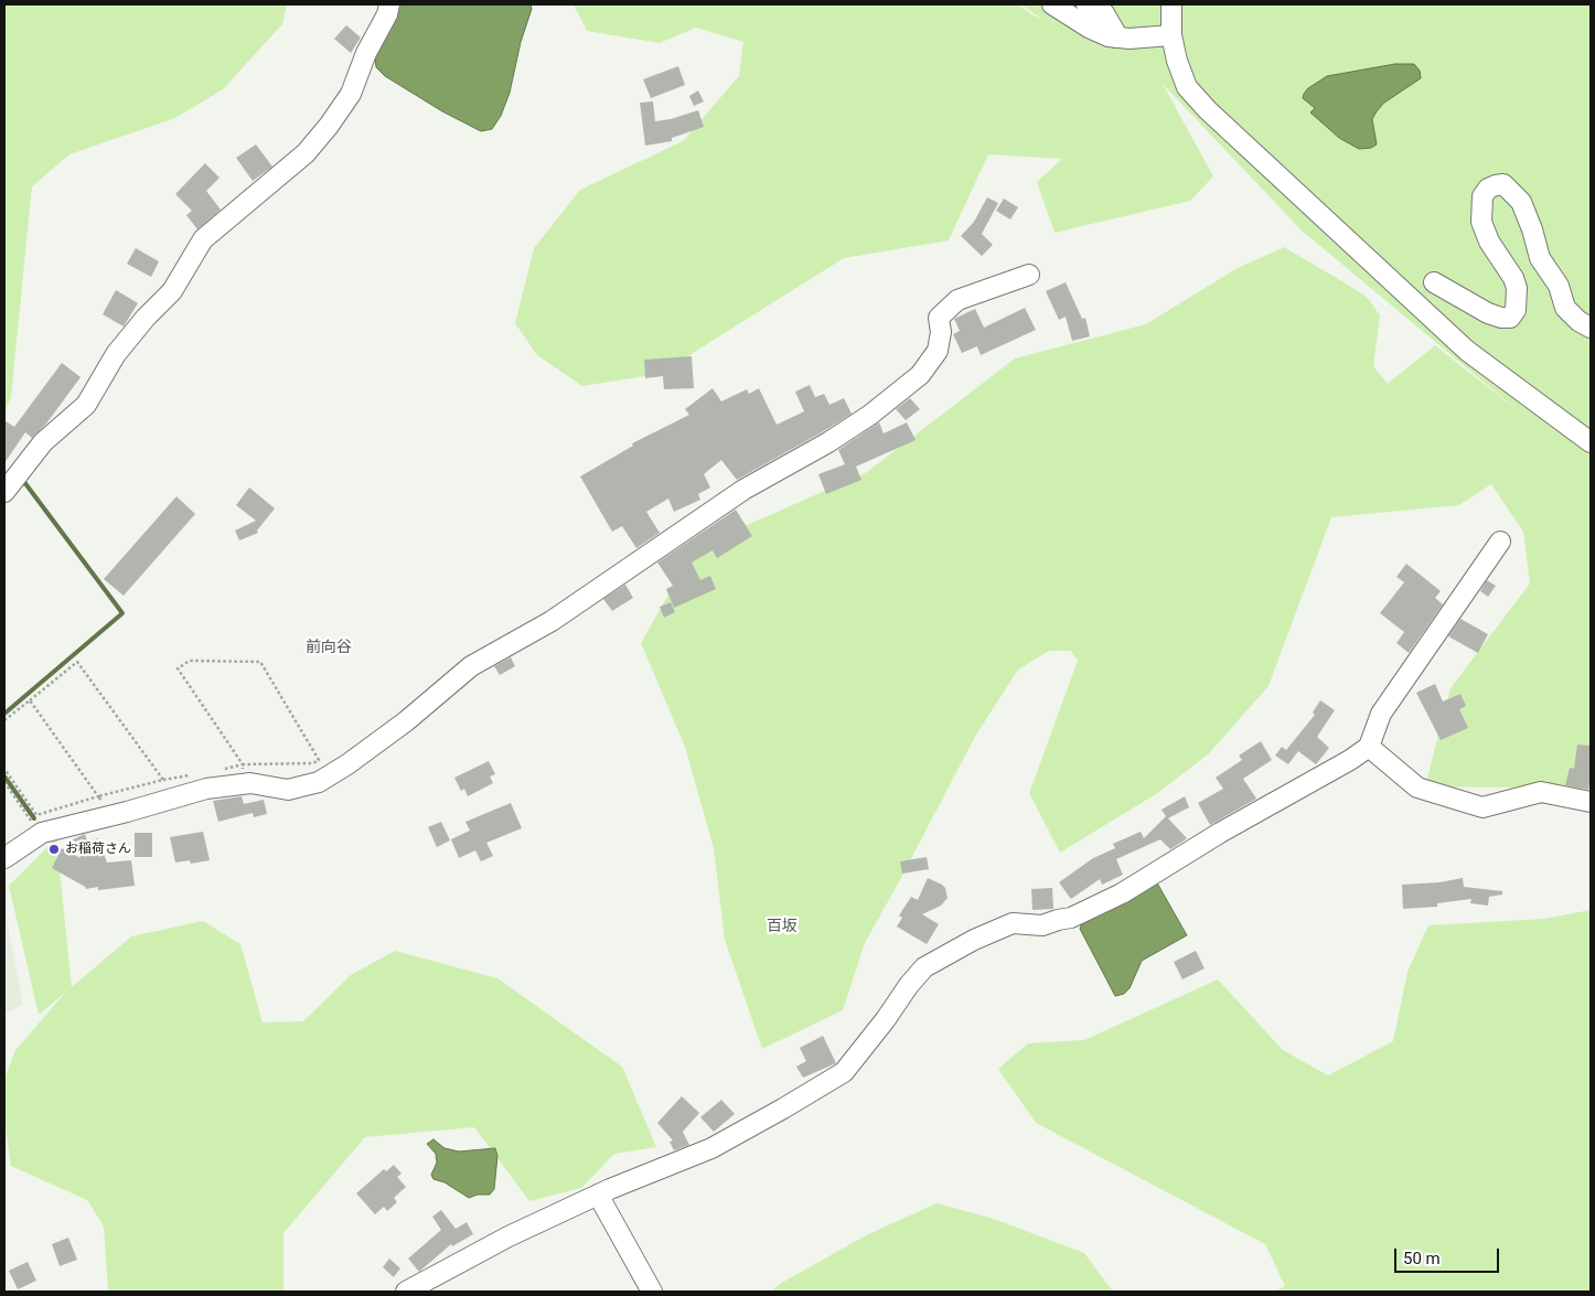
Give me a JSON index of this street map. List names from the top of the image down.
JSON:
{
  "districts": ["前向谷", "百坂"],
  "places": ["お稲荷さん"],
  "scale_bar": "50 m"
}
